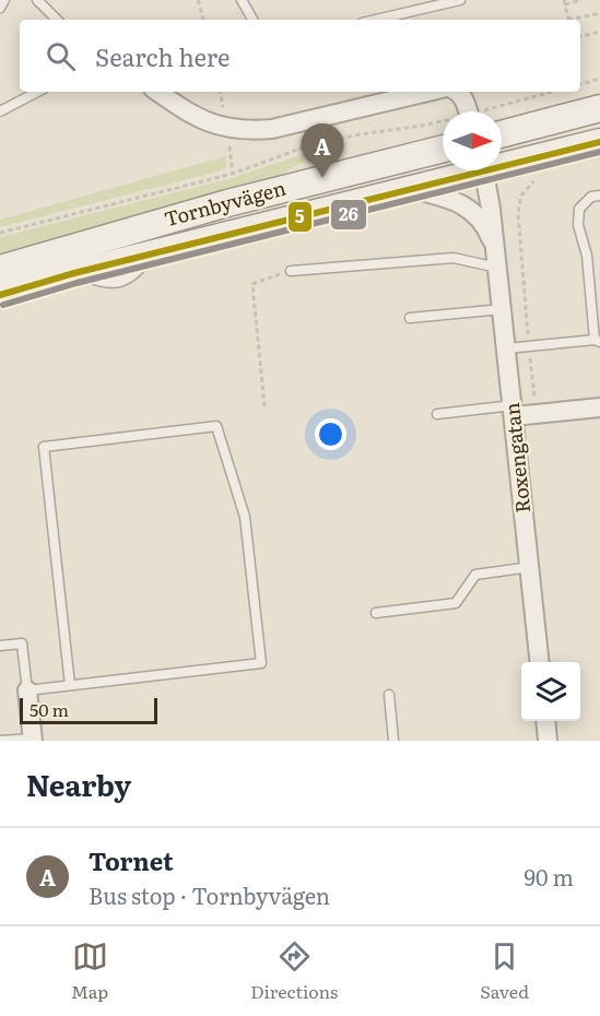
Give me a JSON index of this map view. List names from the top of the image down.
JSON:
{
  "streets": {
    "main road": ["Tornbyvägen"],
    "street": ["Roxengatan"]
  },
  "crossings": [
    ["Tornbyvägen", "Roxengatan"]
  ],
  "lines": ["transit line 5", "transit line 26"],
  "scale_bar": "50 m",
  "north": "right",
  "page": {
    "search": "Search here",
    "pins": "A",
    "scale": "50 m",
    "heading": "Nearby",
    "list": [
      {
        "mark": "A",
        "name": "Tornet",
        "note": "Bus stop · Tornbyvägen",
        "value": "90 m"
      }
    ],
    "nav": ["Map", "Directions", "Saved"]
  }
}
